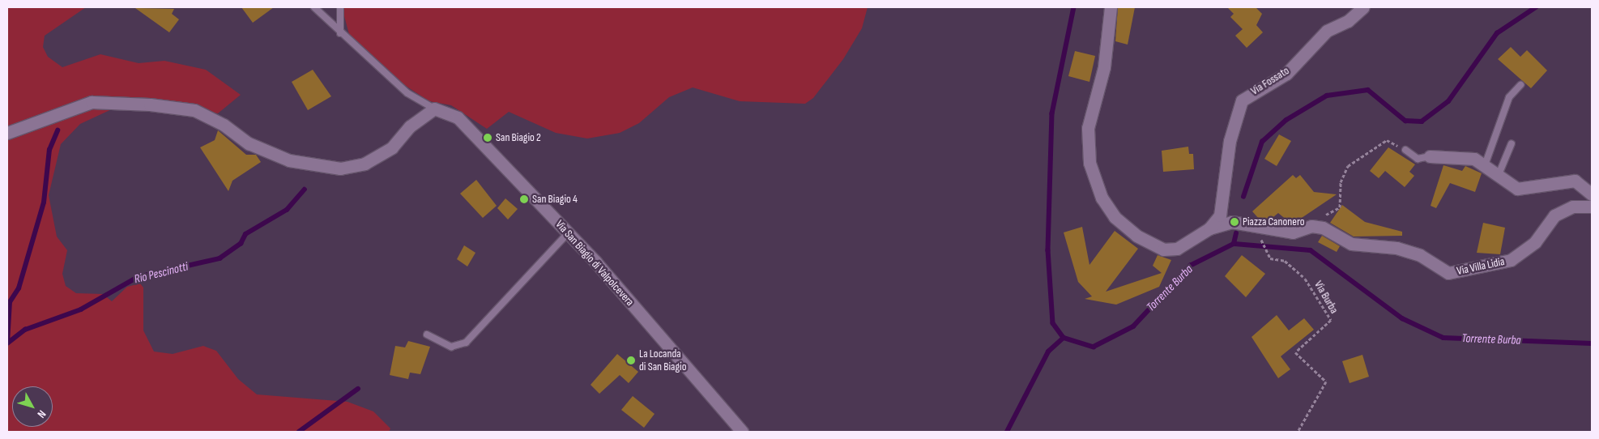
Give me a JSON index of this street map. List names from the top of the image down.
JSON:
{
  "streets": {
    "street": ["Via Fossato", "Via San Biagio di Valpolcevera", "Via Villa Lidia"],
    "path": ["Via Burba"]
  },
  "water": ["Rio Pescinotti", "Torrente Burba"],
  "places": [
    "San Biagio 2",
    "San Biagio 4",
    "Piazza Canonero",
    "La Locanda di San Biagio"
  ],
  "north": "bottom right"
}
